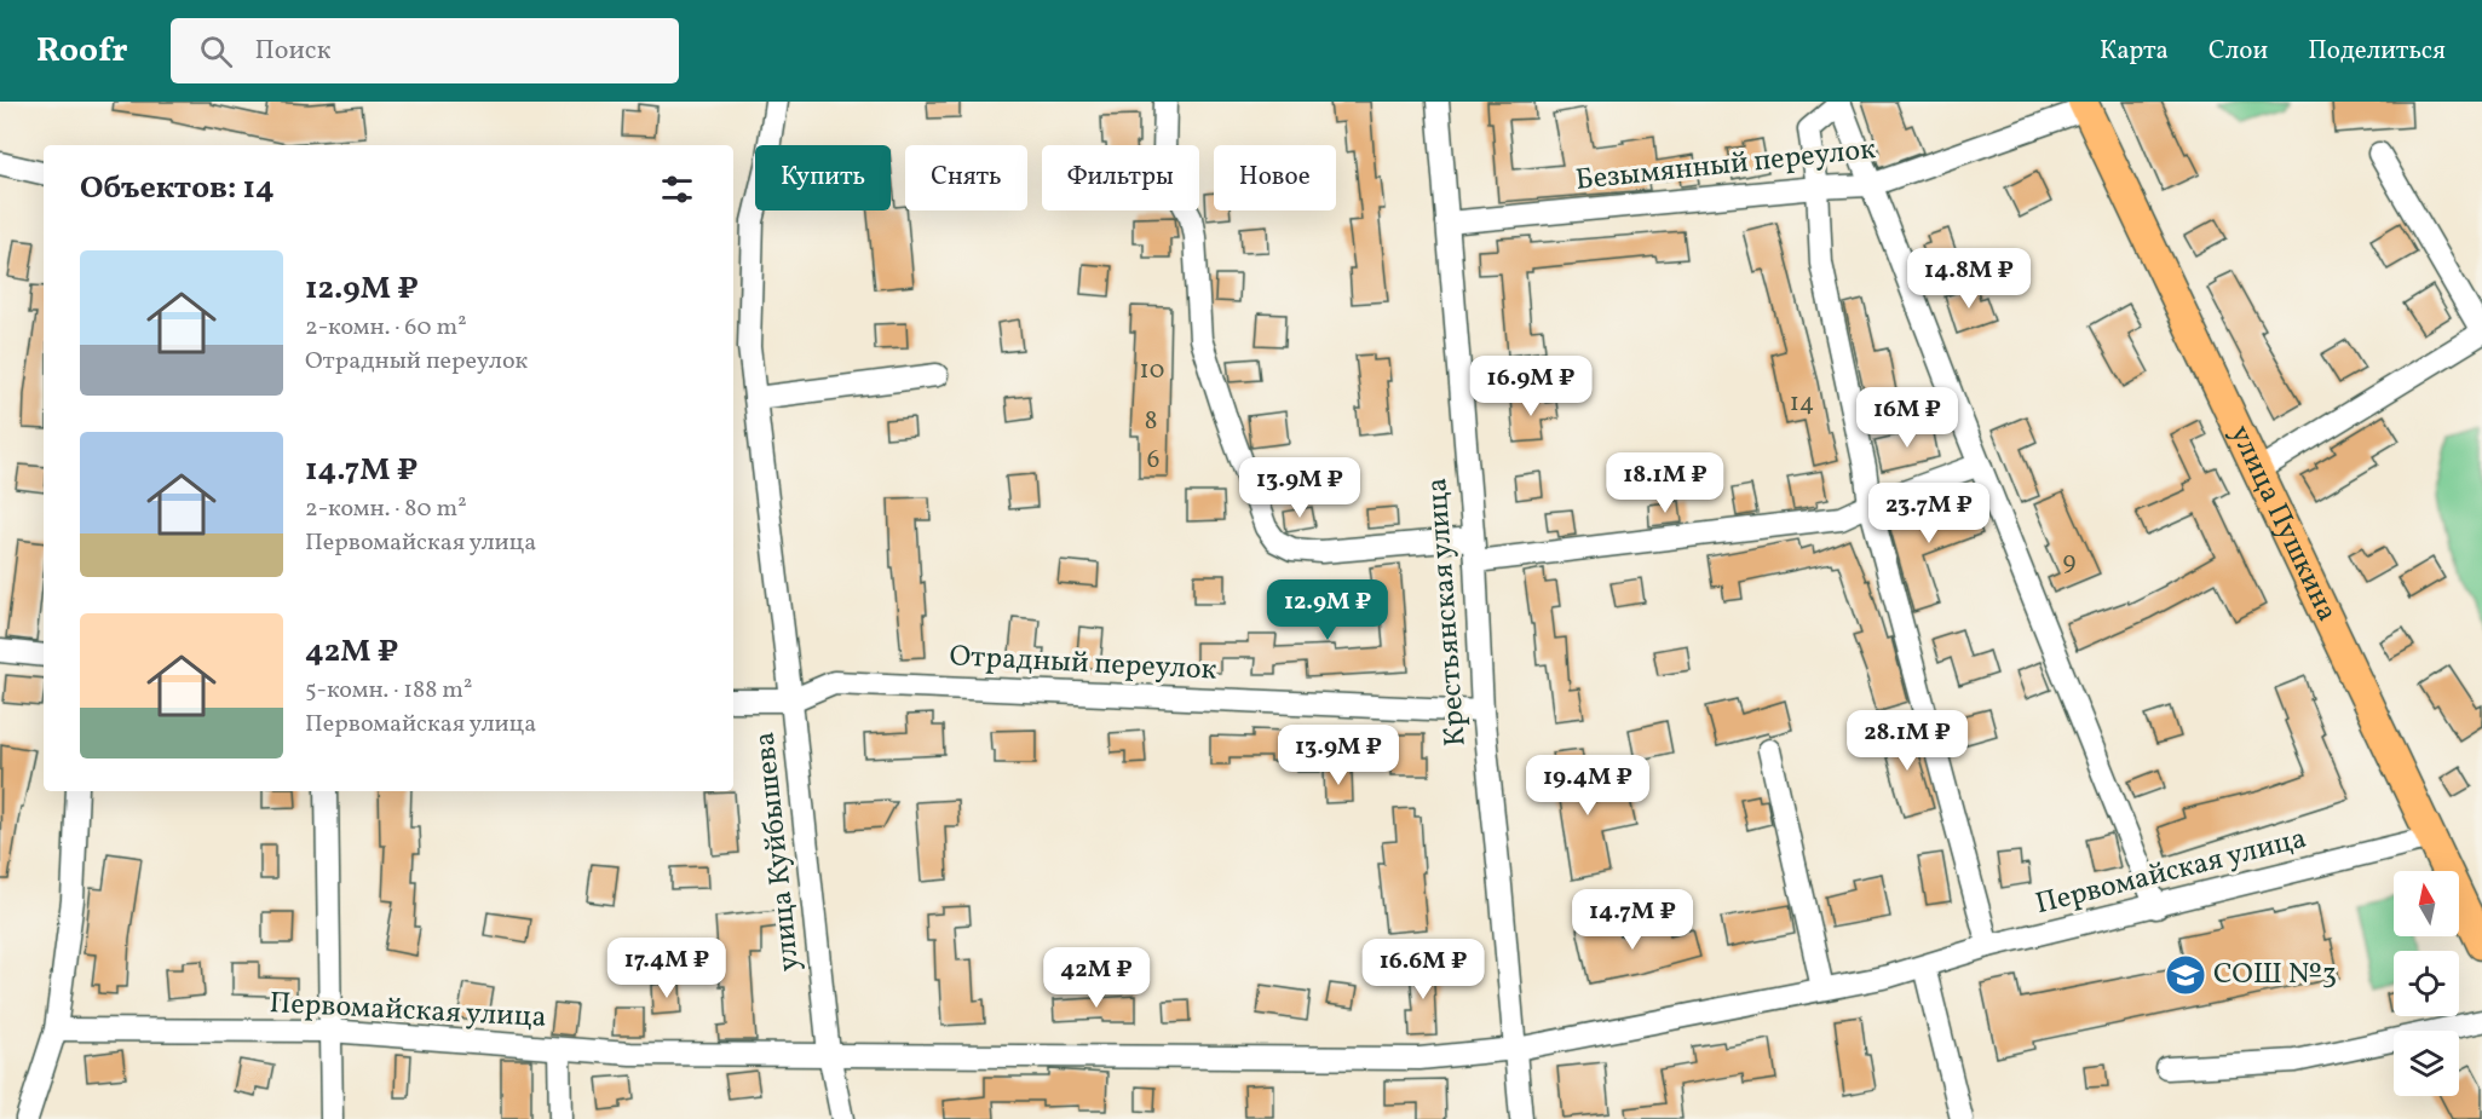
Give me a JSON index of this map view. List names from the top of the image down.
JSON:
{
  "streets": {
    "main road": ["улица Пушкина"],
    "street": [
      "Безымянный переулок",
      "Крестьянская улица",
      "Отрадный переулок",
      "улица Куйбышева",
      "Первомайская улица"
    ]
  },
  "crossings": [
    ["Безымянный переулок", "улица Пушкина"],
    ["Безымянный переулок", "Крестьянская улица"],
    ["улица Пушкина", "Первомайская улица"],
    ["Крестьянская улица", "Отрадный переулок"],
    ["Крестьянская улица", "Первомайская улица"],
    ["Отрадный переулок", "улица Куйбышева"],
    ["улица Куйбышева", "Первомайская улица"]
  ],
  "places": {
    "school or university": ["СОШ №3"]
  },
  "house_numbers": [
    "10",
    "14",
    "8",
    "6",
    "9"
  ],
  "north": "top",
  "page": {
    "header": "Roofr",
    "search": "Поиск",
    "nav": ["Карта", "Слои", "Поделиться"],
    "chip": [
      "Купить",
      "Снять",
      "Фильтры",
      "Новое"
    ],
    "heading": "Объектов: 14",
    "list": [
      {
        "name": "12.9M ₽",
        "note": "2-комн. · 60 m² · Отрадный переулок"
      },
      {
        "name": "14.7M ₽",
        "note": "2-комн. · 80 m² · Первомайская улица"
      },
      {
        "name": "42M ₽",
        "note": "5-комн. · 188 m² · Первомайская улица"
      }
    ],
    "price": [
      "14.8M ₽",
      "16.9M ₽",
      "16M ₽",
      "18.1M ₽",
      "13.9M ₽",
      "23.7M ₽",
      "12.9M ₽",
      "28.1M ₽",
      "13.9M ₽",
      "19.4M ₽",
      "14.7M ₽",
      "17.4M ₽",
      "16.6M ₽",
      "42M ₽"
    ]
  }
}
